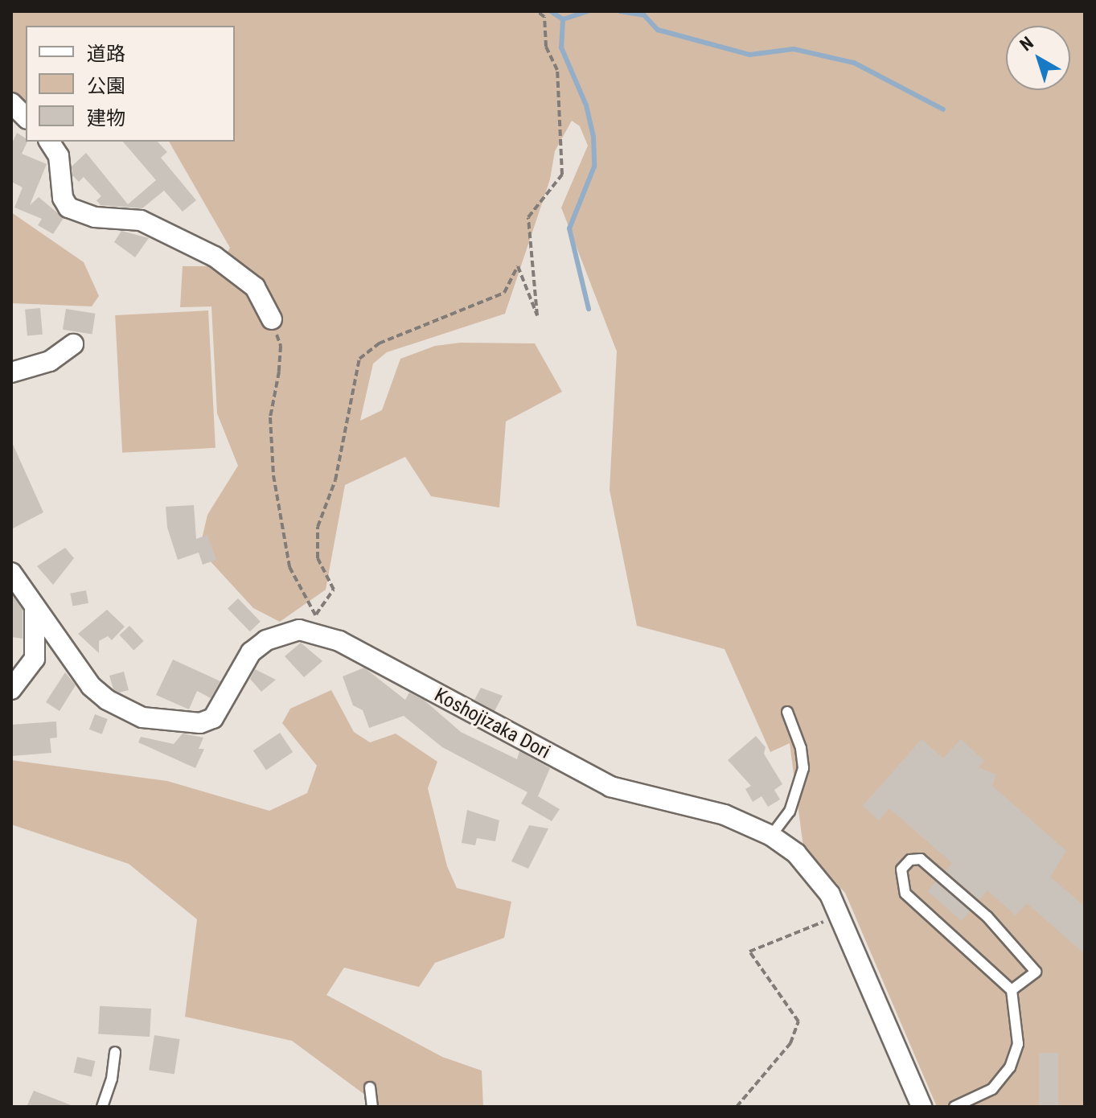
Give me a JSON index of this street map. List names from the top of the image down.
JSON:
{
  "streets": {
    "street": ["Koshojizaka Dori"]
  },
  "legend": ["道路", "公園", "建物"],
  "north": "top left"
}
